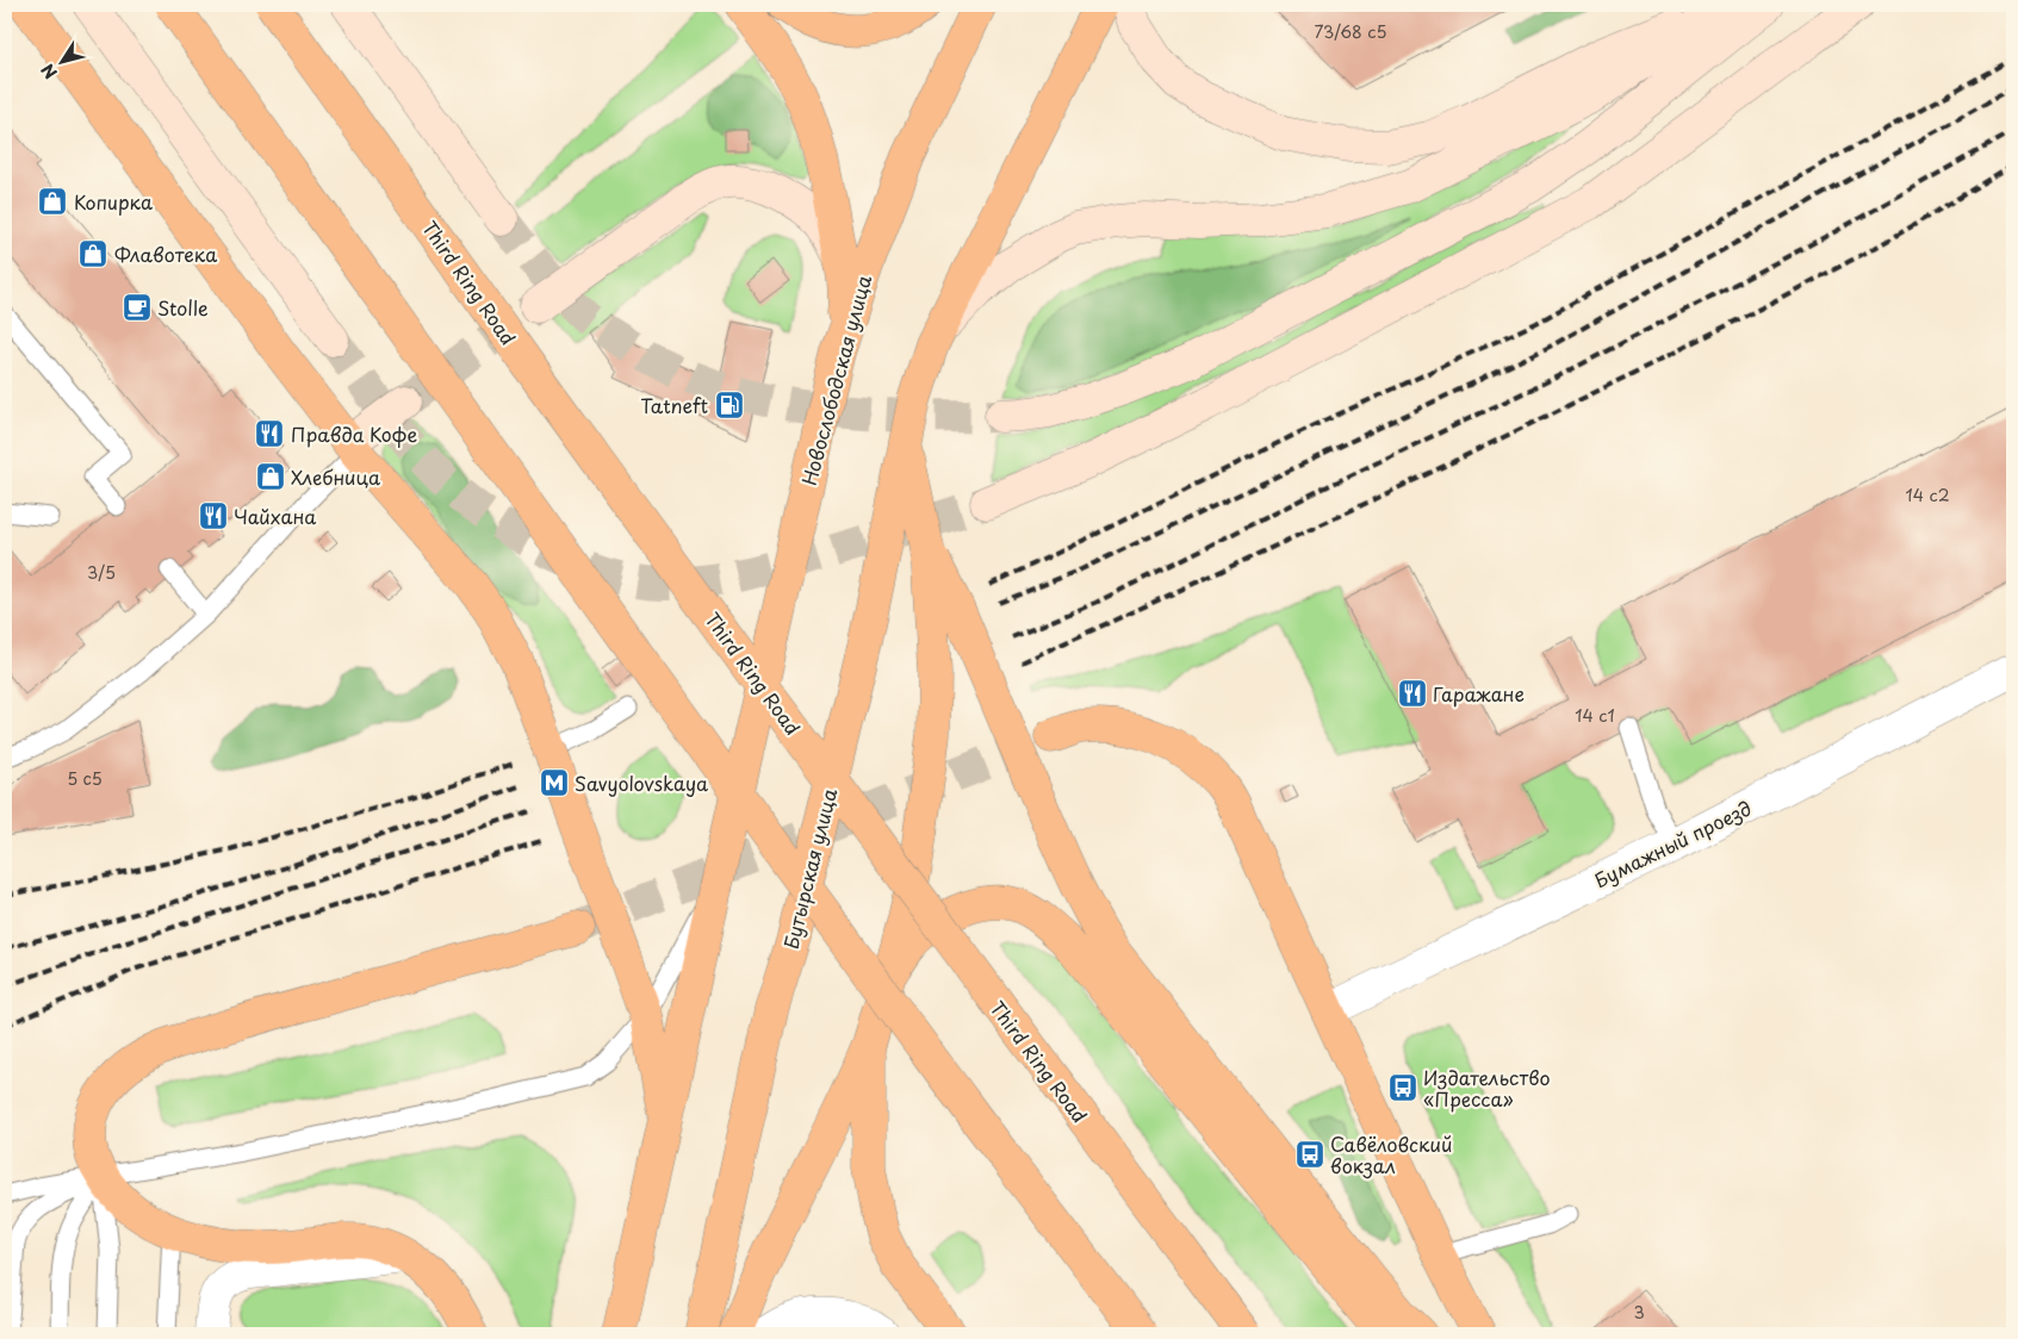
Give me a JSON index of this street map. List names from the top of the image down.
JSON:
{
  "streets": {
    "main road": ["Third Ring Road", "Новослободская улица", "Бутырская улица"],
    "street": ["Бумажный проезд"]
  },
  "places": {
    "shop": ["Копирка", "Флавотека", "Хлебница"],
    "cafe": ["Stolle"],
    "fuel station": ["Tatneft"],
    "restaurant": ["Правда Кофе", "Чайхана", "Гаражане"],
    "metro station": ["Savyolovskaya"],
    "bus stop": ["Издательство «Пресса»", "Савёловский вокзал"]
  },
  "house_numbers": [
    "73/68 с5",
    "14 с2",
    "3/5",
    "14 с1",
    "5 с5",
    "3"
  ],
  "north": "bottom left"
}
